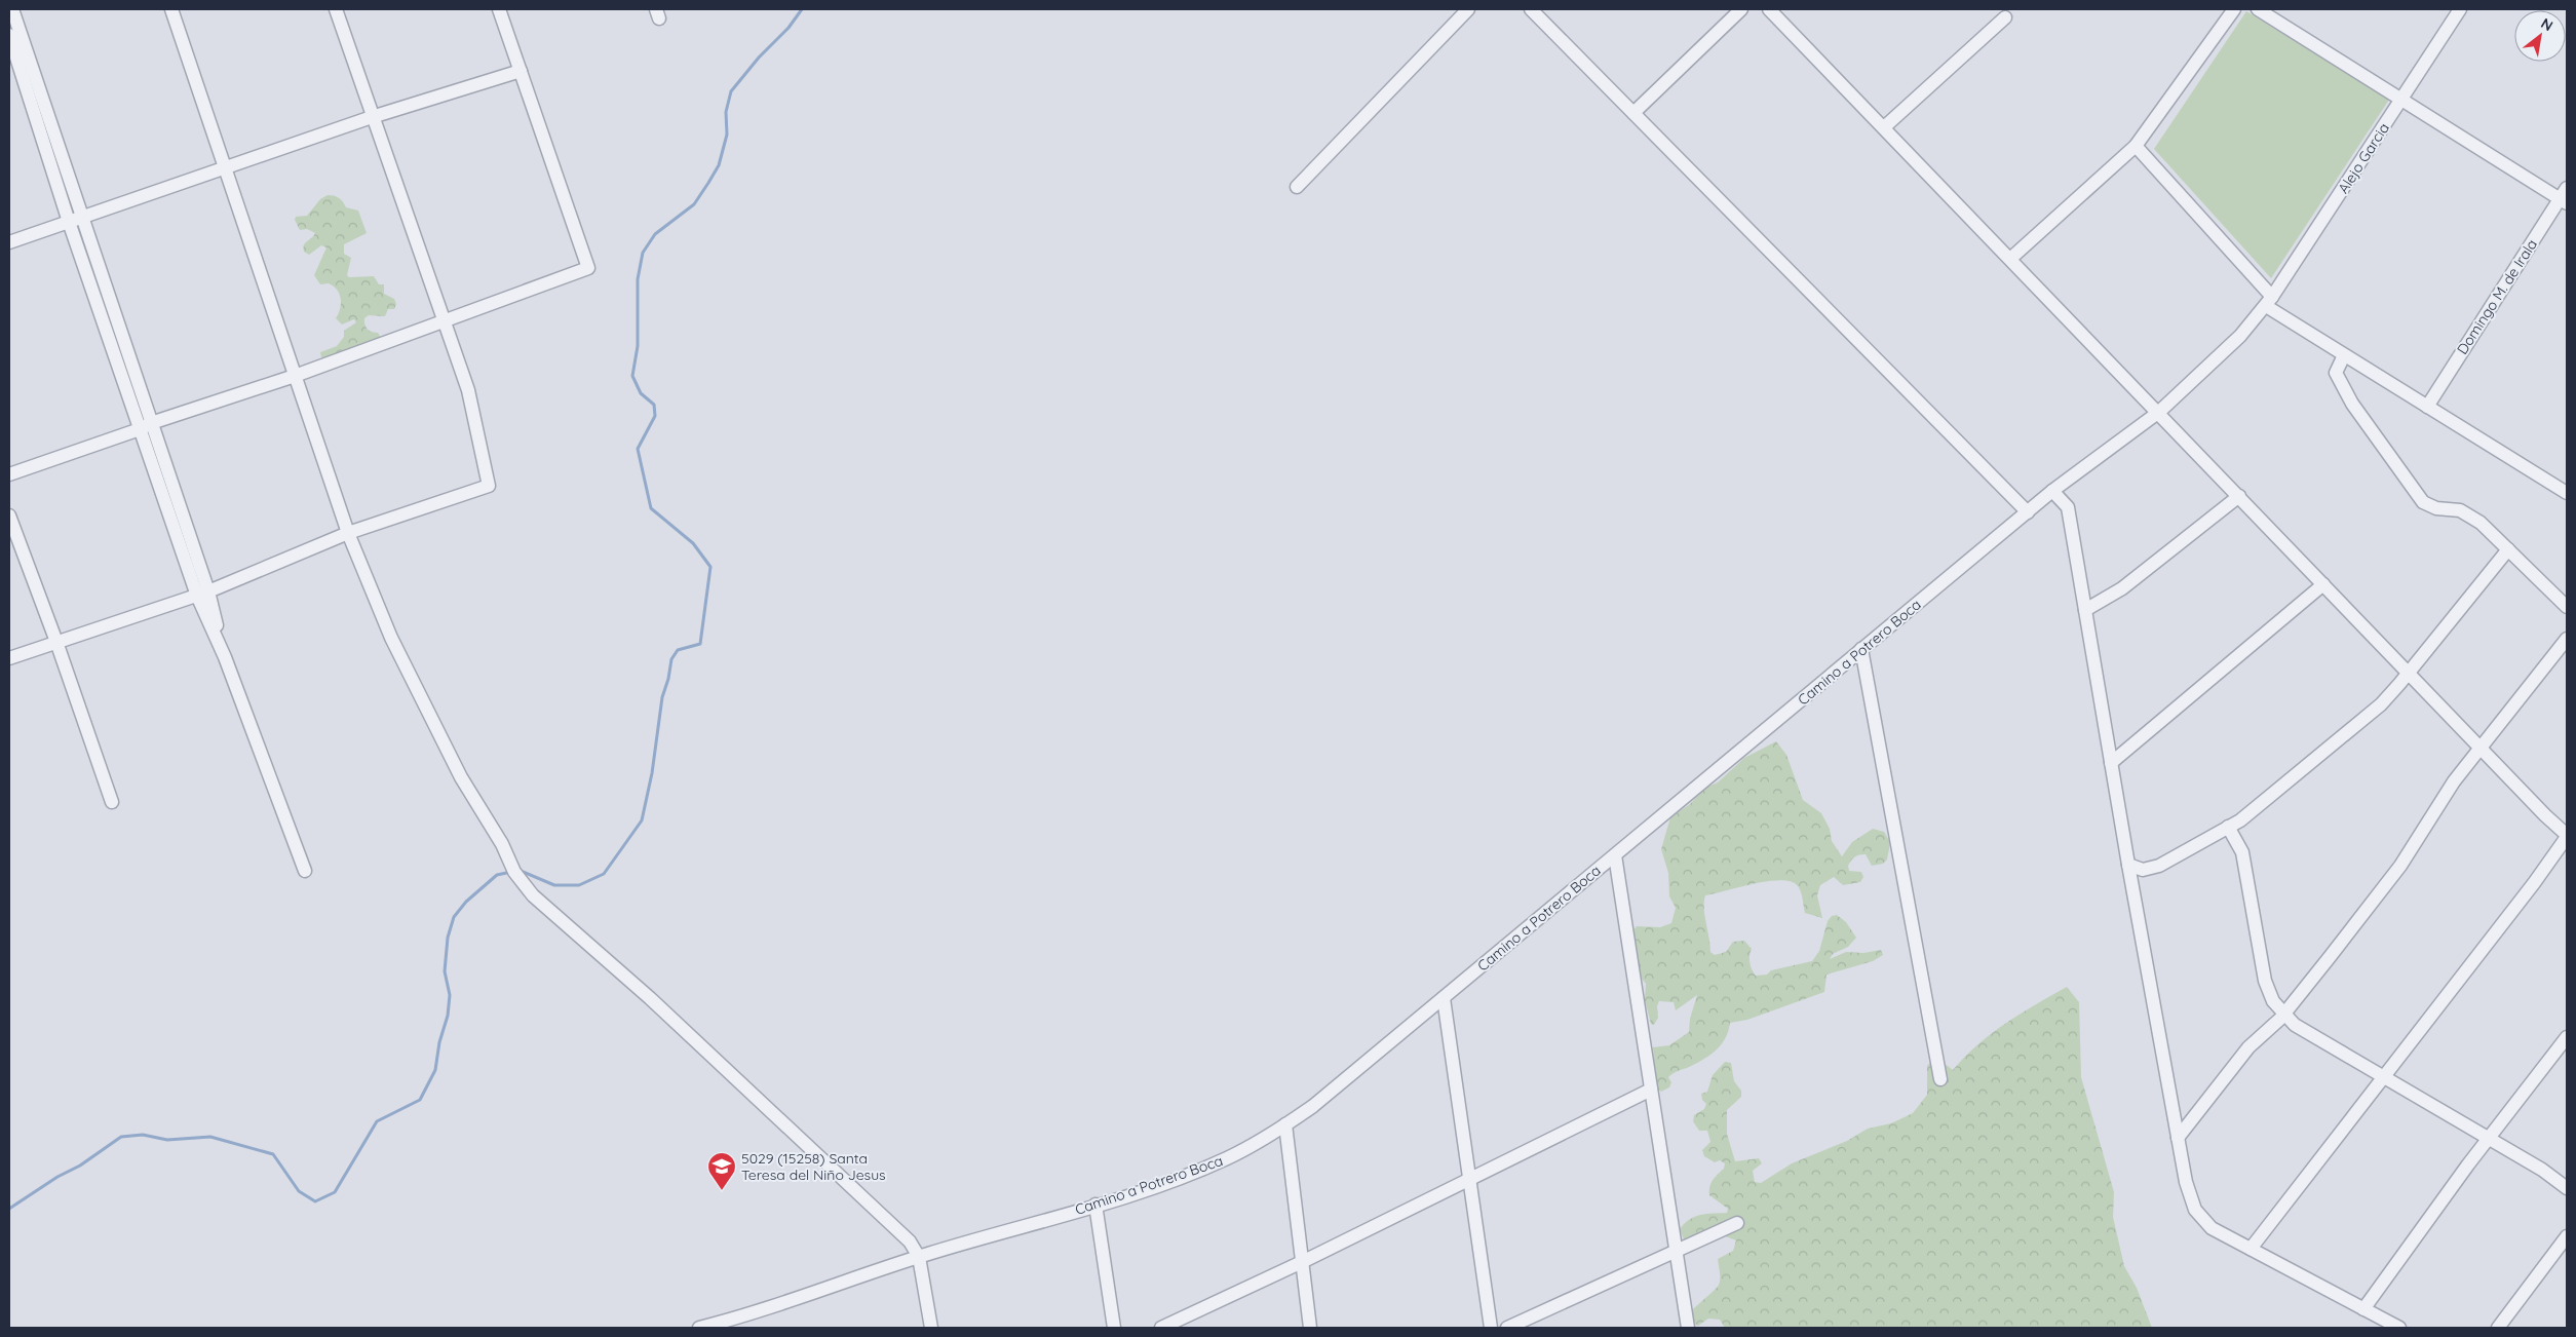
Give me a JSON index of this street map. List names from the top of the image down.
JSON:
{
  "streets": {
    "street": ["Alejo Garcia", "Domingo M. de Irala", "Camino a Potrero Boca"]
  },
  "crossings": [
    ["Alejo Garcia", "Camino a Potrero Boca"]
  ],
  "places": {
    "school or university": ["5029 (15258) Santa Teresa del Niño Jesus"]
  },
  "north": "top right"
}
